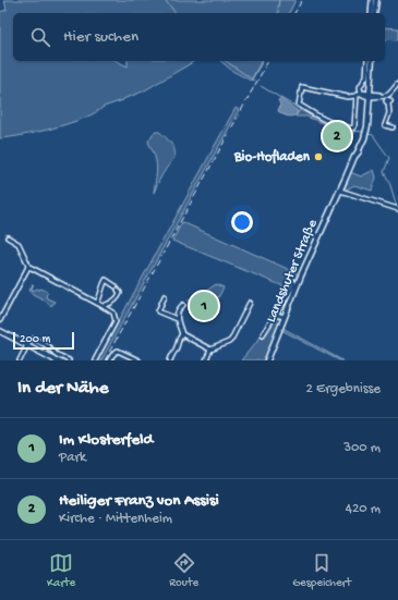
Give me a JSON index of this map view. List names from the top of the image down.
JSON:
{
  "streets": {
    "main road": ["Landshuter Straße"]
  },
  "places": ["Bio-Hofladen"],
  "scale_bar": "200 m",
  "page": {
    "search": "Hier suchen",
    "pins": ["2", "1"],
    "scale": "200 m",
    "heading": ["In der Nähe", "2 Ergebnisse"],
    "list": [
      {
        "mark": "1",
        "name": "Im Klosterfeld",
        "note": "Park",
        "value": "300 m"
      },
      {
        "mark": "2",
        "name": "Heiliger Franz von Assisi",
        "note": "Kirche · Mittenheim",
        "value": "420 m"
      }
    ],
    "nav": ["Karte", "Route", "Gespeichert"]
  }
}
